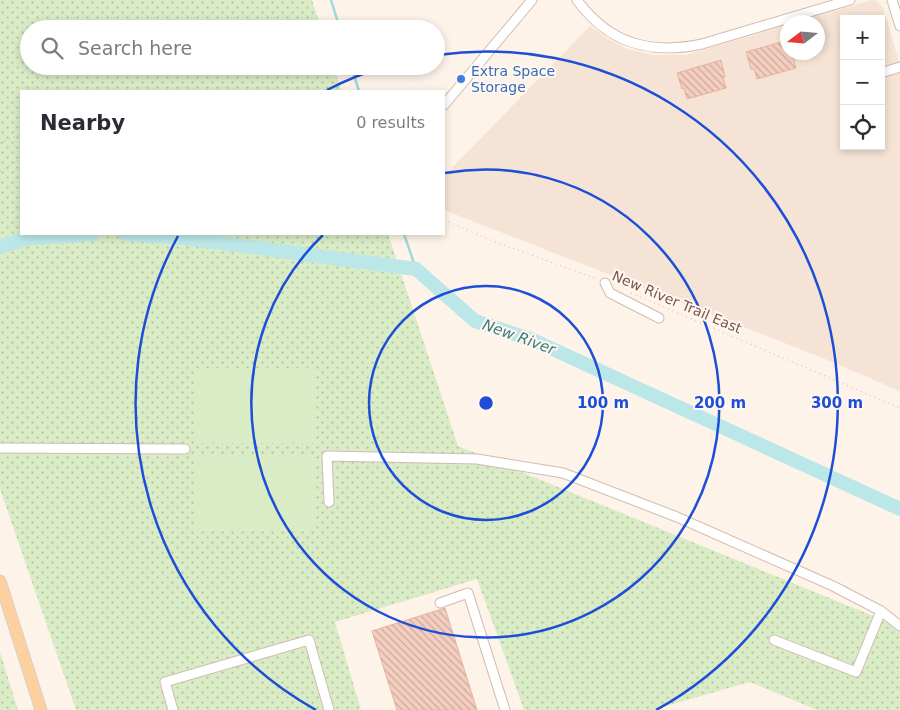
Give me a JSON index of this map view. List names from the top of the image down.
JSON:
{
  "streets": {
    "path": ["New River Trail East"]
  },
  "water": ["New River"],
  "places": ["Extra Space Storage"],
  "north": "left",
  "page": {
    "map_buttons": ["+", "−"],
    "search": "Search here",
    "heading": ["Nearby", "0 results"]
  },
  "rings": ["100 m", "200 m", "300 m"]
}
